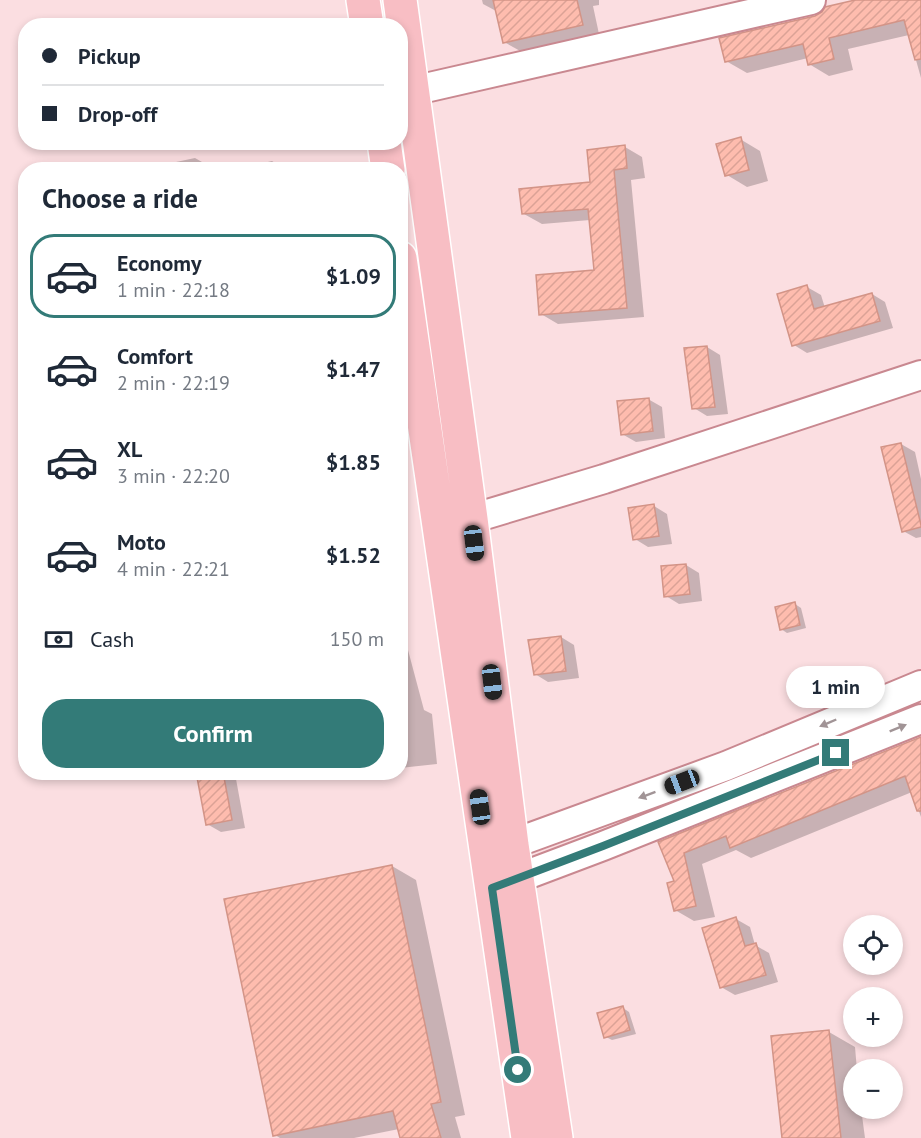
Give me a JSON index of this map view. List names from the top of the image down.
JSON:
{
  "page": {
    "banner": ["Pickup", "Drop-off"],
    "heading": "Choose a ride",
    "list": [
      {
        "name": "Economy",
        "note": "1 min · 22:18",
        "value": "$1.09"
      },
      {
        "name": "Comfort",
        "note": "2 min · 22:19",
        "value": "$1.47"
      },
      {
        "name": "XL",
        "note": "3 min · 22:20",
        "value": "$1.85"
      },
      {
        "name": "Moto",
        "note": "4 min · 22:21",
        "value": "$1.52"
      }
    ],
    "pay": ["Cash", "150 m"],
    "bubble": "1 min",
    "buttons": "Confirm",
    "map_buttons": ["+", "−"]
  }
}
